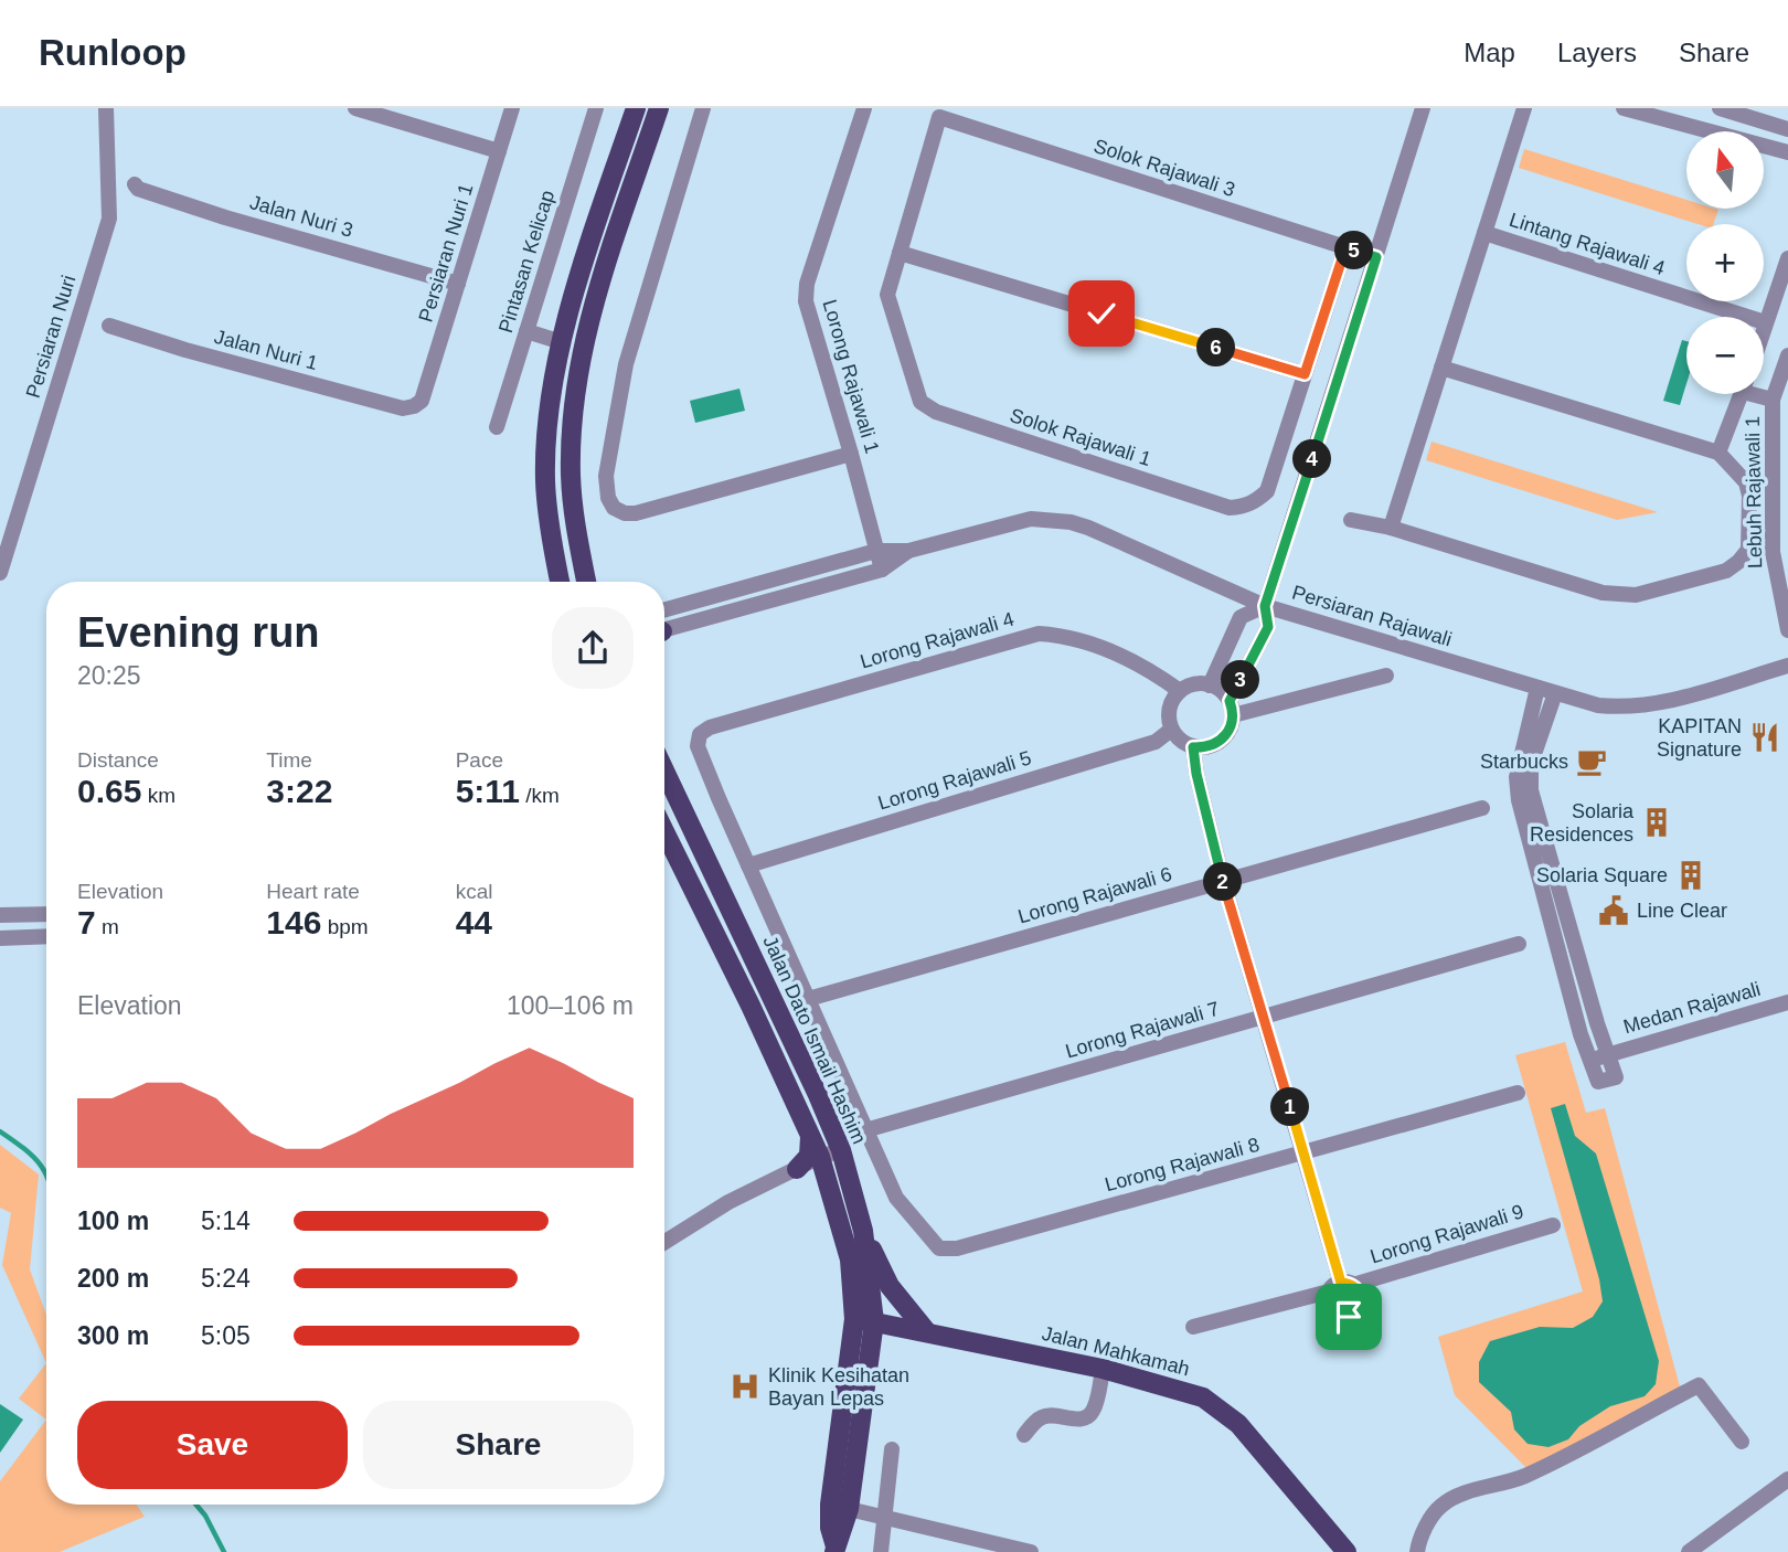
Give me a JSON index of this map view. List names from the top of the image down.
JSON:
{
  "streets": {
    "main road": ["Jalan Dato Ismail Hashim", "Jalan Mahkamah"],
    "street": [
      "Solok Rajawali 3",
      "Jalan Nuri 3",
      "Lintang Rajawali 4",
      "Persiaran Nuri 1",
      "Pintasan Kelicap",
      "Persiaran Nuri",
      "Jalan Nuri 1",
      "Lorong Rajawali 1",
      "Solok Rajawali 1",
      "Lebuh Rajawali 1",
      "Persiaran Rajawali",
      "Lorong Rajawali 4",
      "Lorong Rajawali 5",
      "Lorong Rajawali 6",
      "Medan Rajawali",
      "Lorong Rajawali 7",
      "Lorong Rajawali 8",
      "Lorong Rajawali 9"
    ]
  },
  "crossings": [
    ["Solok Rajawali 3", "Solok Rajawali 1"],
    ["Jalan Nuri 3", "Persiaran Nuri 1"],
    ["Persiaran Nuri 1", "Jalan Nuri 1"],
    ["Lorong Rajawali 1", "Persiaran Rajawali"],
    ["Persiaran Rajawali", "Medan Rajawali"],
    ["Lorong Rajawali 4", "Lorong Rajawali 5"],
    ["Lorong Rajawali 7", "Lorong Rajawali 8"],
    ["Jalan Dato Ismail Hashim", "Jalan Mahkamah"]
  ],
  "places": {
    "restaurant": ["KAPITAN Signature"],
    "cafe": ["Starbucks"],
    "building": ["Solaria Residences", "Solaria Square"],
    "public building": ["Line Clear"],
    "hospital": ["Klinik Kesihatan Bayan Lepas"]
  },
  "north": "top",
  "page": {
    "header": "Runloop",
    "nav": ["Map", "Layers", "Share"],
    "map_buttons": ["+", "−"],
    "pins": [
      "5",
      "6",
      "4",
      "3",
      "2",
      "1"
    ],
    "heading": ["Evening run", "20:25"],
    "stats": [
      ["Distance", "0.65 km"],
      ["Time", "3:22"],
      ["Pace", "5:11 /km"],
      ["Elevation", "7 m"],
      ["Heart rate", "146 bpm"],
      ["kcal", "44"]
    ],
    "chart": ["Elevation", "100–106 m"],
    "list": [
      {
        "name": "100 m",
        "note": "5:14"
      },
      {
        "name": "200 m",
        "note": "5:24"
      },
      {
        "name": "300 m",
        "note": "5:05"
      }
    ],
    "buttons": ["Save", "Share"]
  }
}
